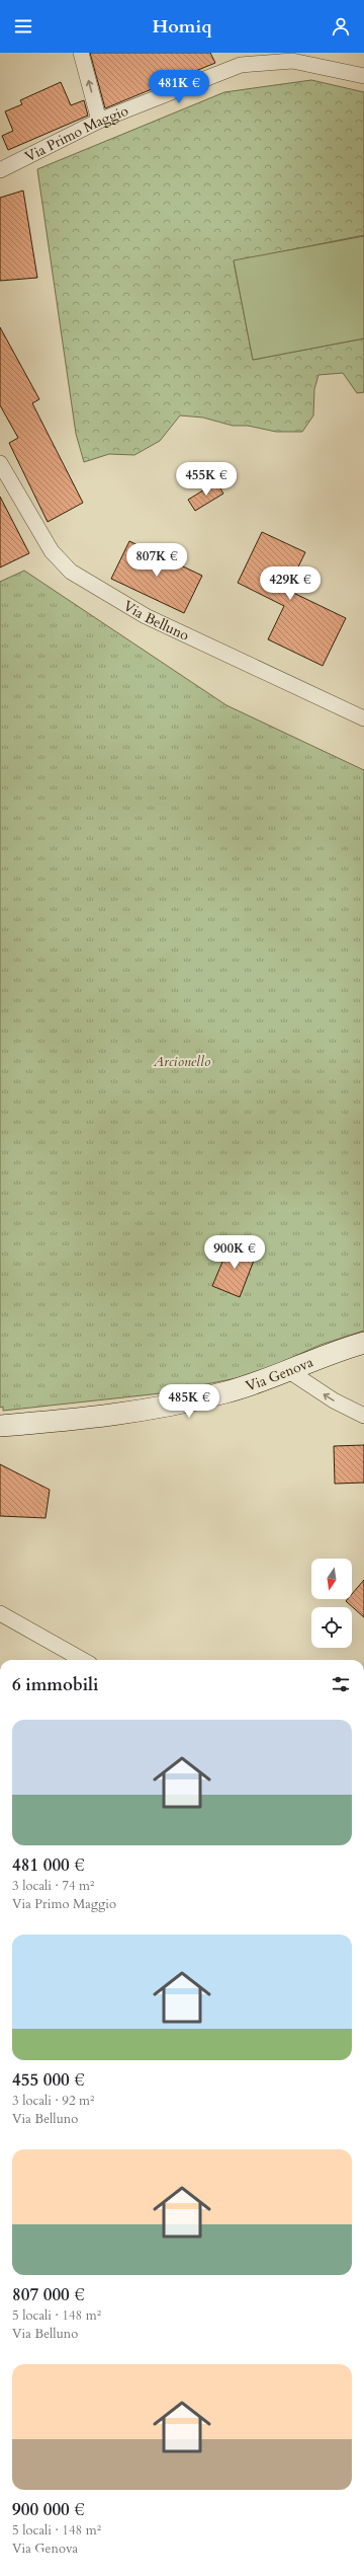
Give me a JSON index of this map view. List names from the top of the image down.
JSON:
{
  "streets": {
    "main road": ["Via Genova"],
    "street": ["Via Primo Maggio", "Via Belluno"]
  },
  "parks": ["Arcionello"],
  "north": "bottom",
  "page": {
    "header": "Homiq",
    "price": [
      "481K €",
      "455K €",
      "807K €",
      "429K €",
      "900K €",
      "485K €"
    ],
    "heading": "6 immobili",
    "list": [
      {
        "name": "481 000 €",
        "note": "3 locali · 74 m² · Via Primo Maggio"
      },
      {
        "name": "455 000 €",
        "note": "3 locali · 92 m² · Via Belluno"
      },
      {
        "name": "807 000 €",
        "note": "5 locali · 148 m² · Via Belluno"
      },
      {
        "name": "900 000 €",
        "note": "5 locali · 148 m² · Via Genova"
      }
    ]
  }
}
